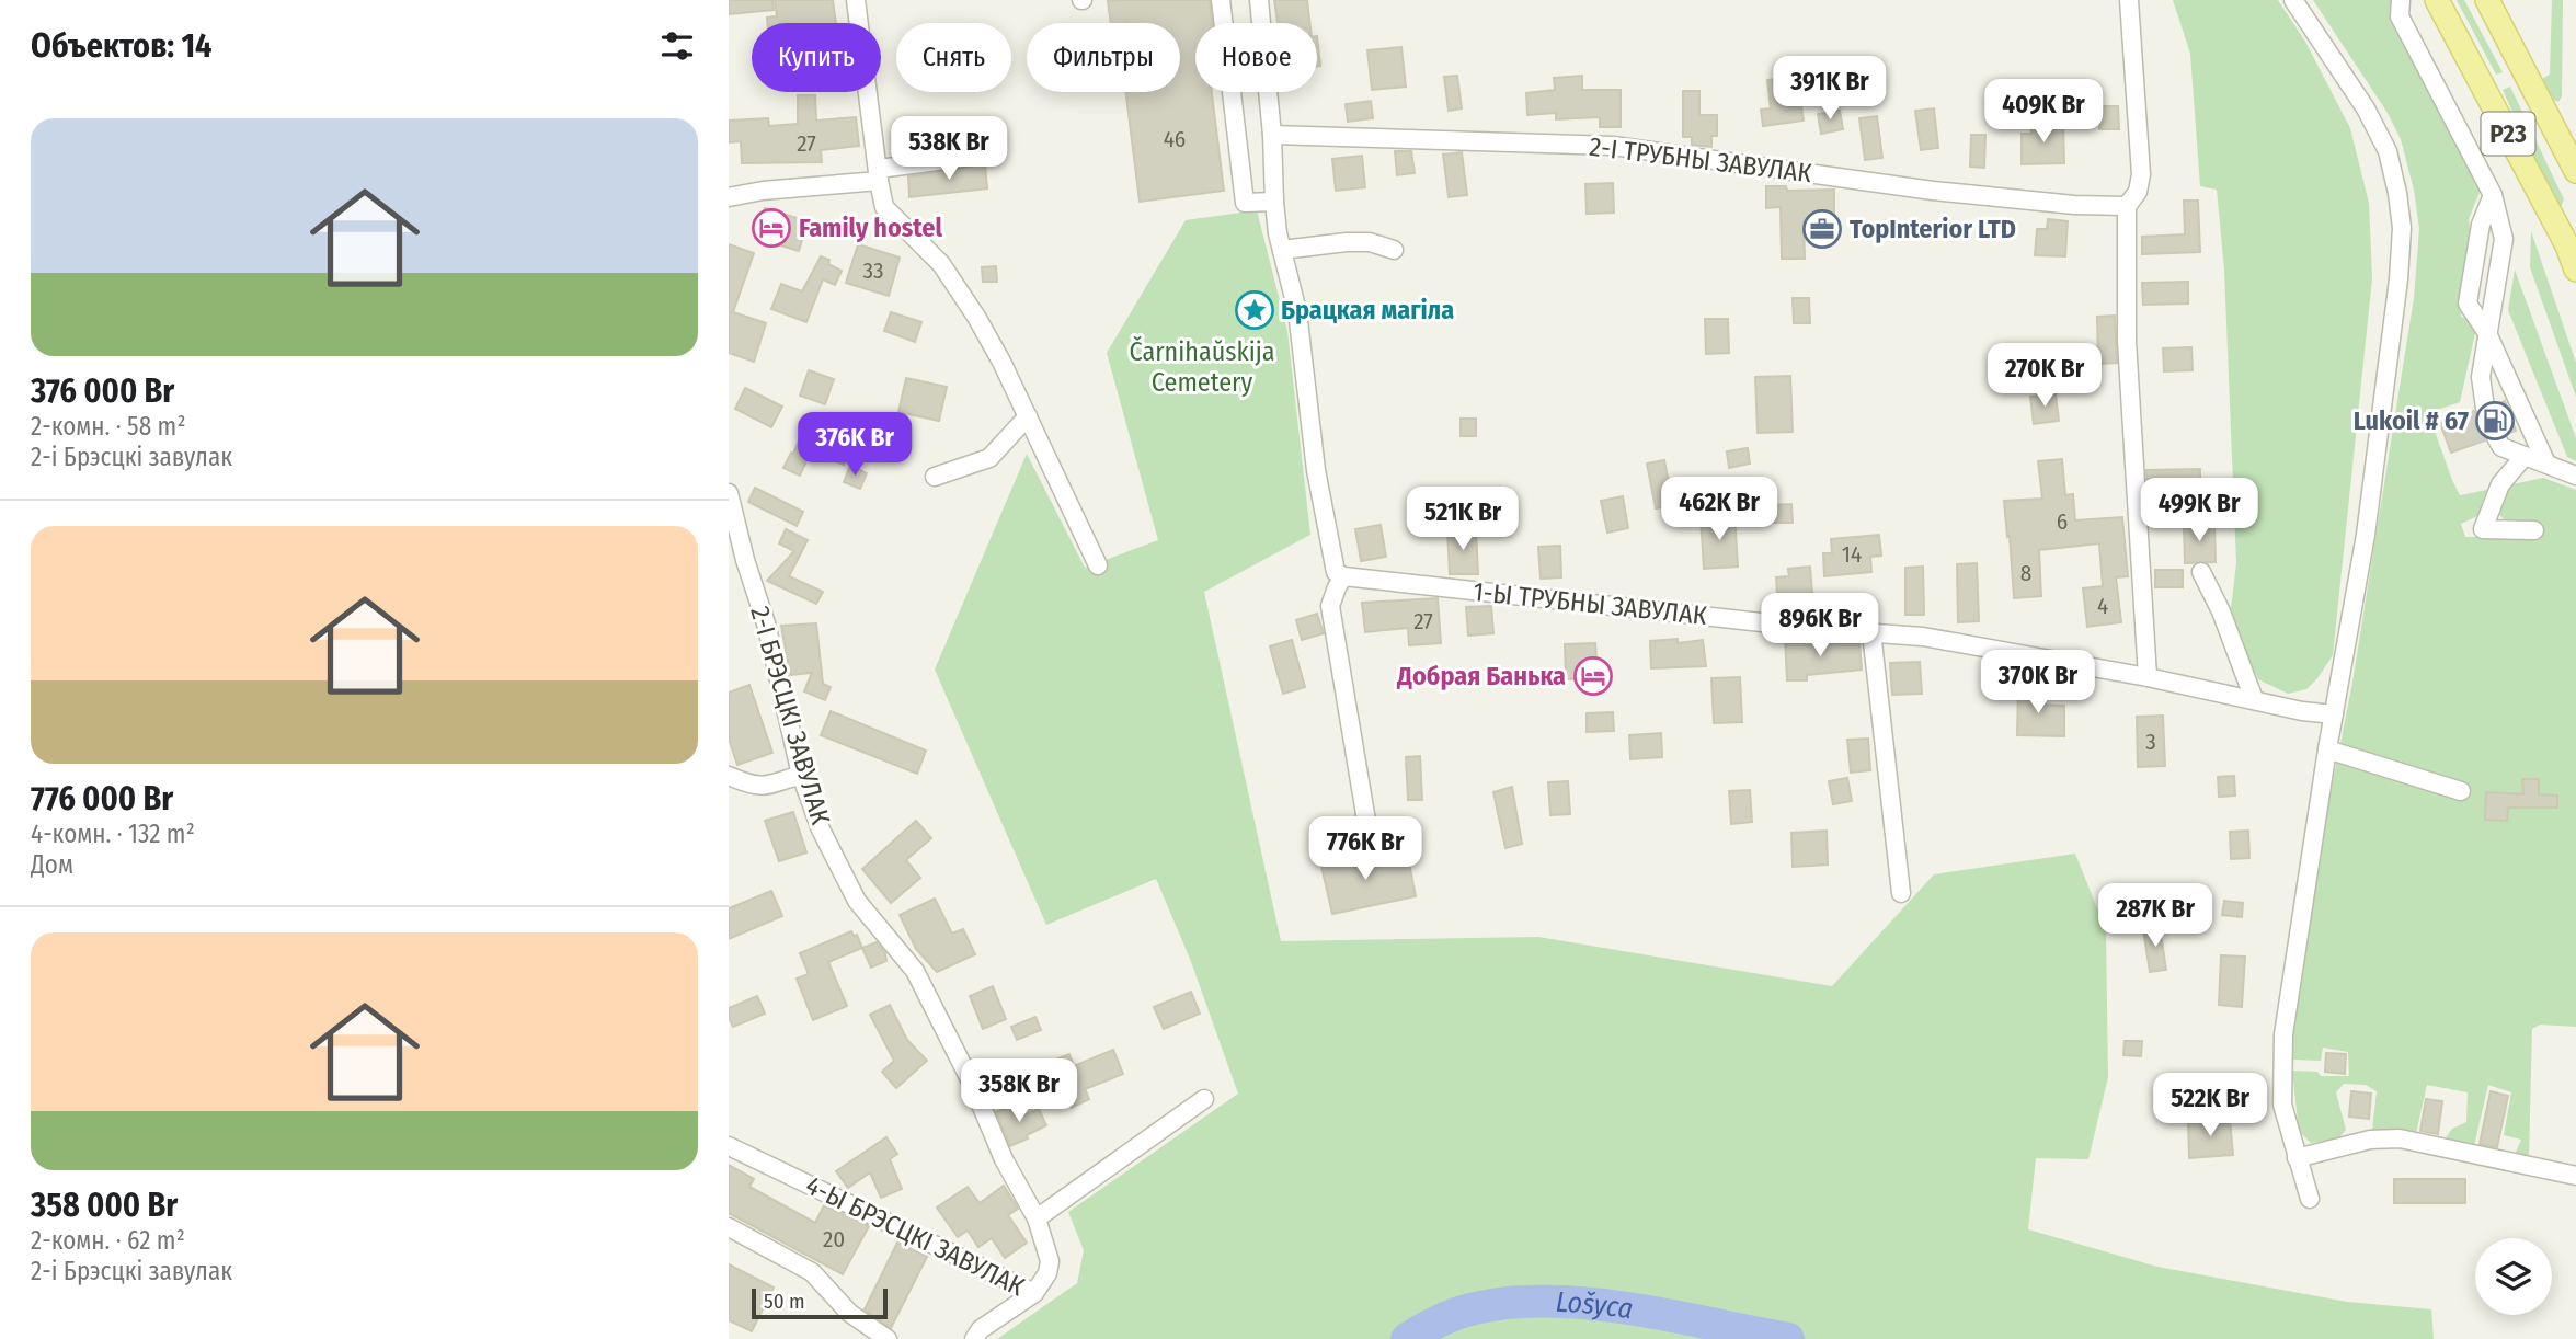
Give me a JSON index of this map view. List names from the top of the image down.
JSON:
{
  "streets": {
    "main road": ["Р23"],
    "street": [
      "2-І ТРУБНЫ ЗАВУЛАК",
      "1-Ы ТРУБНЫ ЗАВУЛАК",
      "2-І БРЭСЦКІ ЗАВУЛАК",
      "4-Ы БРЭСЦКІ ЗАВУЛАК"
    ]
  },
  "crossings": [
    ["2-І БРЭСЦКІ ЗАВУЛАК", "4-Ы БРЭСЦКІ ЗАВУЛАК"]
  ],
  "water": ["Lošyca"],
  "parks": ["Čarnihaŭskija Cemetery"],
  "places": {
    "hotel": ["Family hostel", "Добрая Банька"],
    "office": ["TopInterior LTD"],
    "place": ["Брацкая магіла"],
    "fuel station": ["Lukoil # 67"]
  },
  "house_numbers": [
    "46",
    "27",
    "33",
    "6",
    "14",
    "8",
    "4",
    "27",
    "3",
    "20"
  ],
  "scale_bar": "50 m",
  "page": {
    "heading": "Объектов: 14",
    "chip": [
      "Купить",
      "Снять",
      "Фильтры",
      "Новое"
    ],
    "price": [
      "391K Br",
      "409K Br",
      "538K Br",
      "270K Br",
      "376K Br",
      "462K Br",
      "499K Br",
      "521K Br",
      "896K Br",
      "370K Br",
      "776K Br",
      "287K Br",
      "358K Br",
      "522K Br"
    ],
    "list": [
      {
        "name": "376 000 Br",
        "note": "2-комн. · 58 m² · 2-і Брэсцкі завулак"
      },
      {
        "name": "776 000 Br",
        "note": "4-комн. · 132 m² · Дом"
      },
      {
        "name": "358 000 Br",
        "note": "2-комн. · 62 m² · 2-і Брэсцкі завулак"
      }
    ],
    "scale": "50 m"
  }
}
